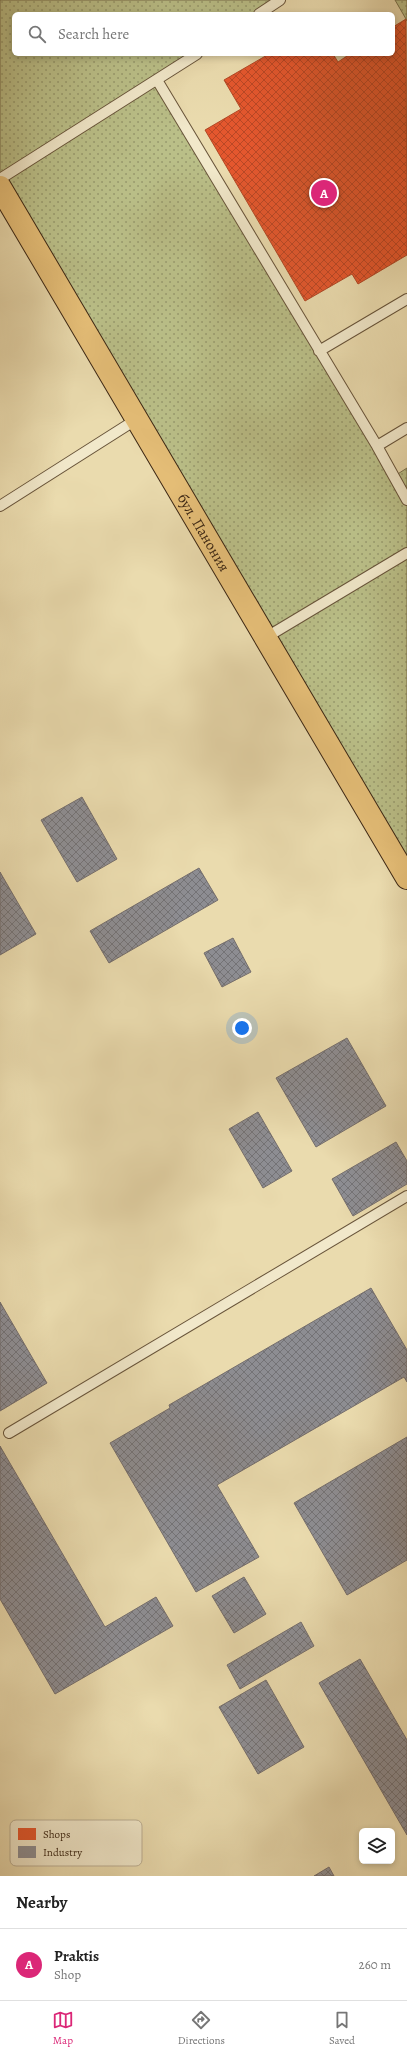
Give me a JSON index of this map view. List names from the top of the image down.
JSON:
{
  "streets": {
    "main road": ["бул. Панония"]
  },
  "legend": ["Shops", "Industry"],
  "page": {
    "search": "Search here",
    "pins": "A",
    "heading": "Nearby",
    "list": [
      {
        "mark": "A",
        "name": "Praktis",
        "note": "Shop",
        "value": "260 m"
      }
    ],
    "nav": ["Map", "Directions", "Saved"]
  }
}
